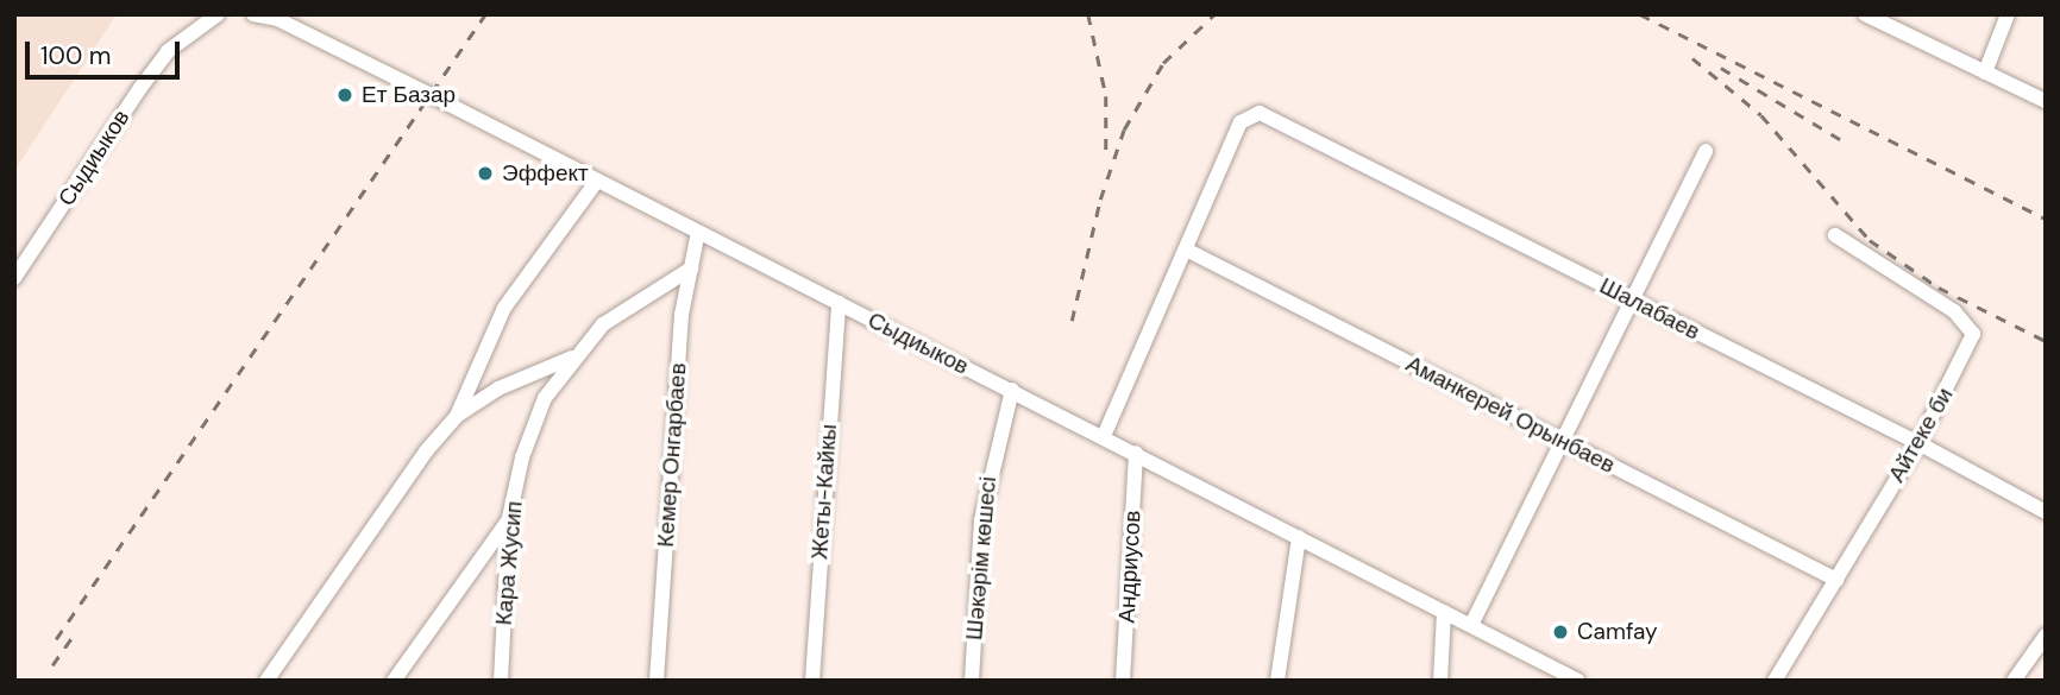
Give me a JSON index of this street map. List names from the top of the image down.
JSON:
{
  "streets": {
    "street": [
      "Сыдиыков",
      "Шалабаев",
      "Аманкерей Орынбаев",
      "Айтеке би",
      "Кемер Онгарбаев",
      "Жеты-Кайкы",
      "Шәкәрім көшесі",
      "Кара Жусип",
      "Андриусов"
    ]
  },
  "crossings": [
    ["Сыдиыков", "Кемер Онгарбаев"],
    ["Сыдиыков", "Жеты-Кайкы"],
    ["Сыдиыков", "Шәкәрім көшесі"],
    ["Сыдиыков", "Андриусов"],
    ["Шалабаев", "Аманкерей Орынбаев"],
    ["Шалабаев", "Айтеке би"],
    ["Аманкерей Орынбаев", "Айтеке би"],
    ["Кемер Онгарбаев", "Кара Жусип"]
  ],
  "places": ["Ет Базар", "Эффект", "Camfay"],
  "scale_bar": "100 m"
}
